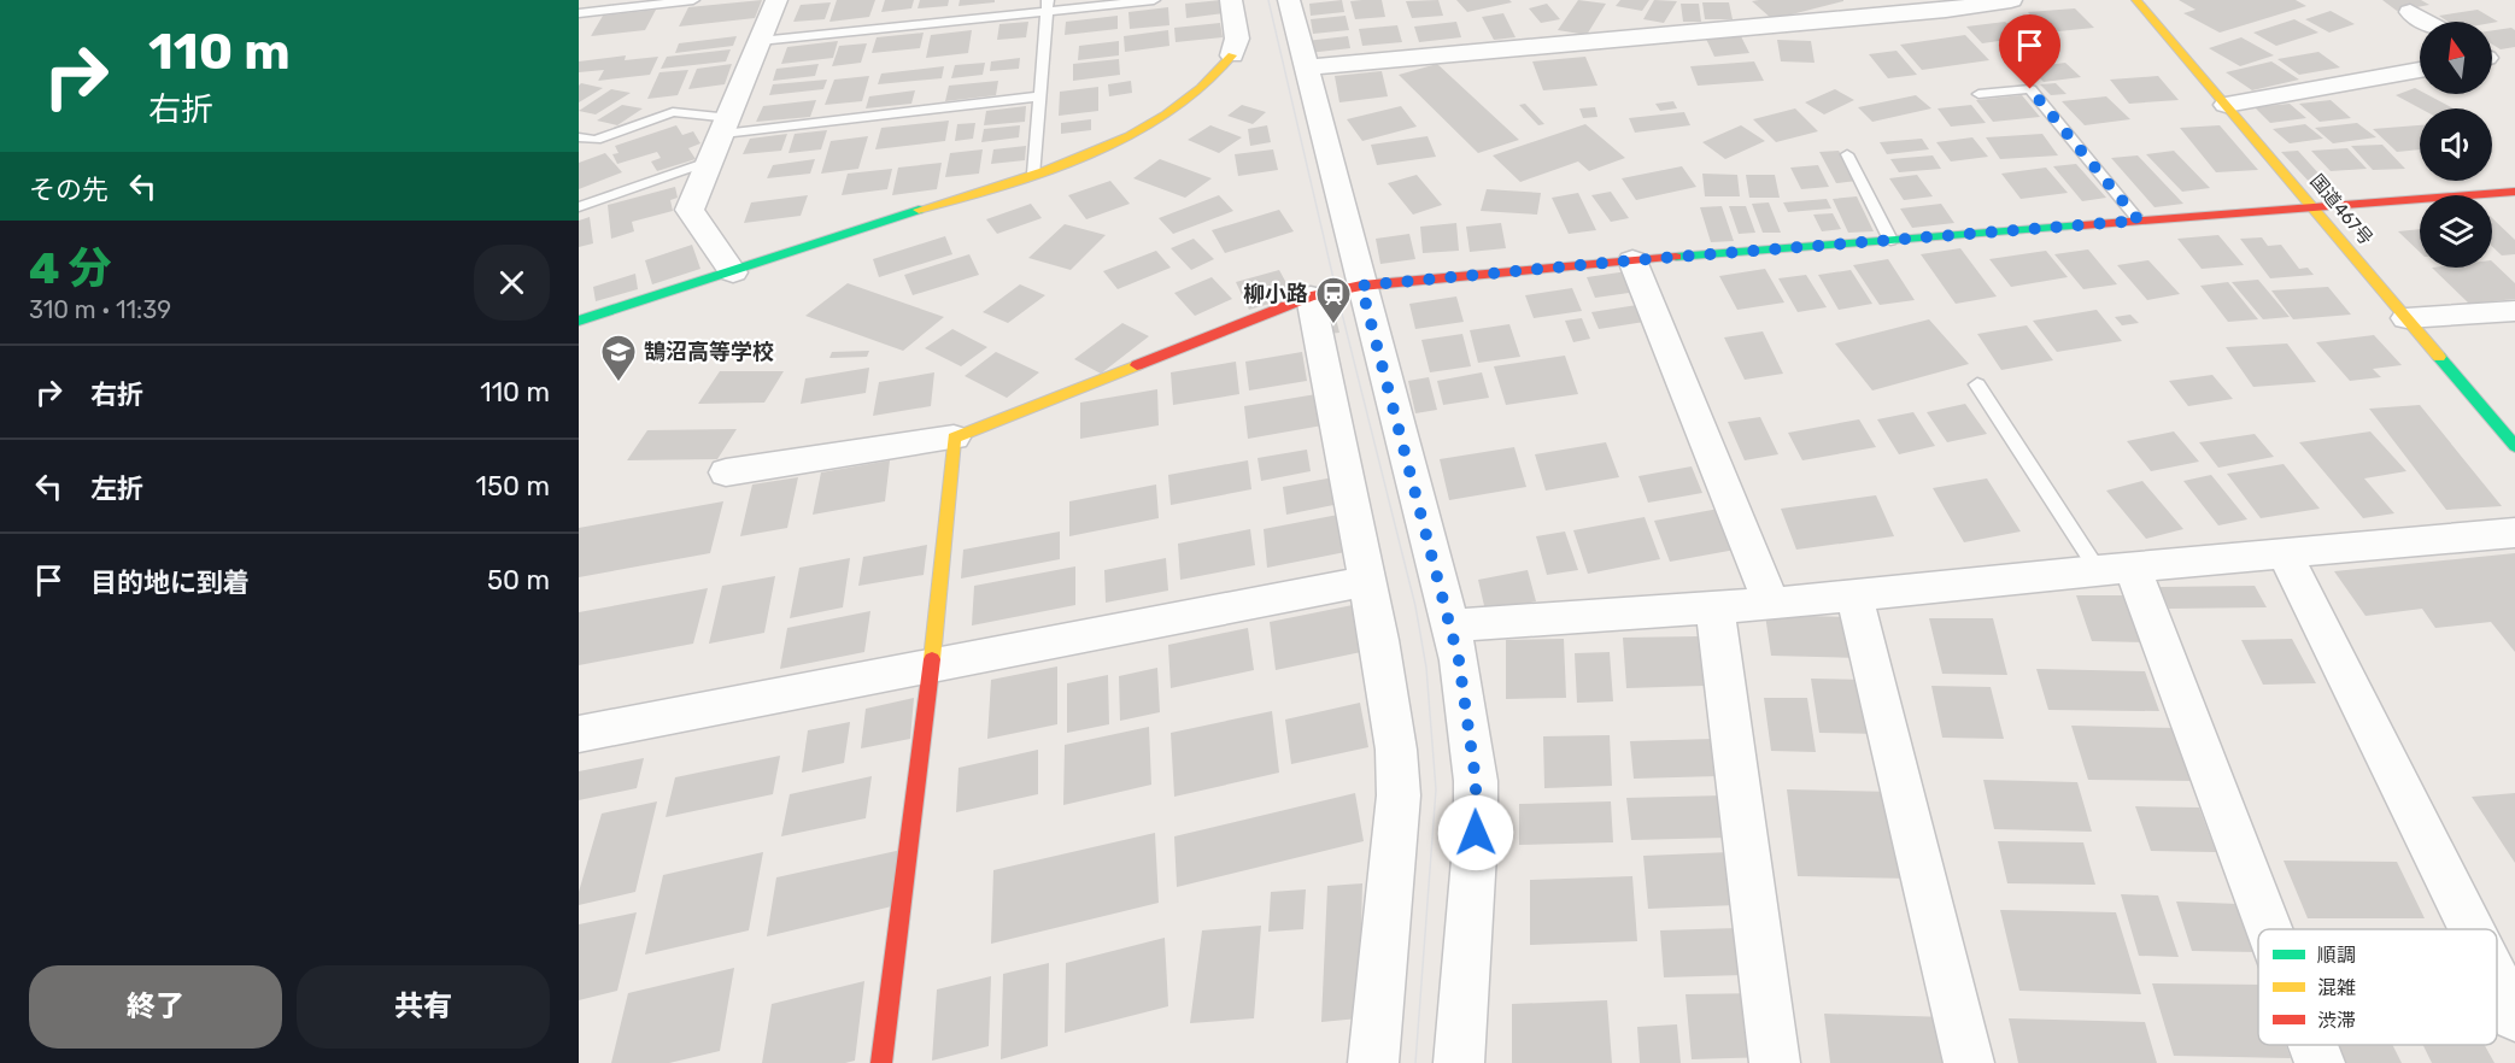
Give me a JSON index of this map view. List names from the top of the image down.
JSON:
{
  "streets": {
    "main road": ["国道467号"]
  },
  "places": {
    "station": ["柳小路"],
    "school or university": ["鵠沼高等学校"]
  },
  "legend": ["順調", "混雑", "渋滞"],
  "north": "top",
  "page": {
    "turn": ["110 m", "右折"],
    "then": "その先",
    "heading": ["4 分", "310 m · 11:39"],
    "list": [
      {
        "name": "右折",
        "value": "110 m"
      },
      {
        "name": "左折",
        "value": "150 m"
      },
      {
        "name": "目的地に到着",
        "value": "50 m"
      }
    ],
    "buttons": ["終了", "共有"]
  }
}
